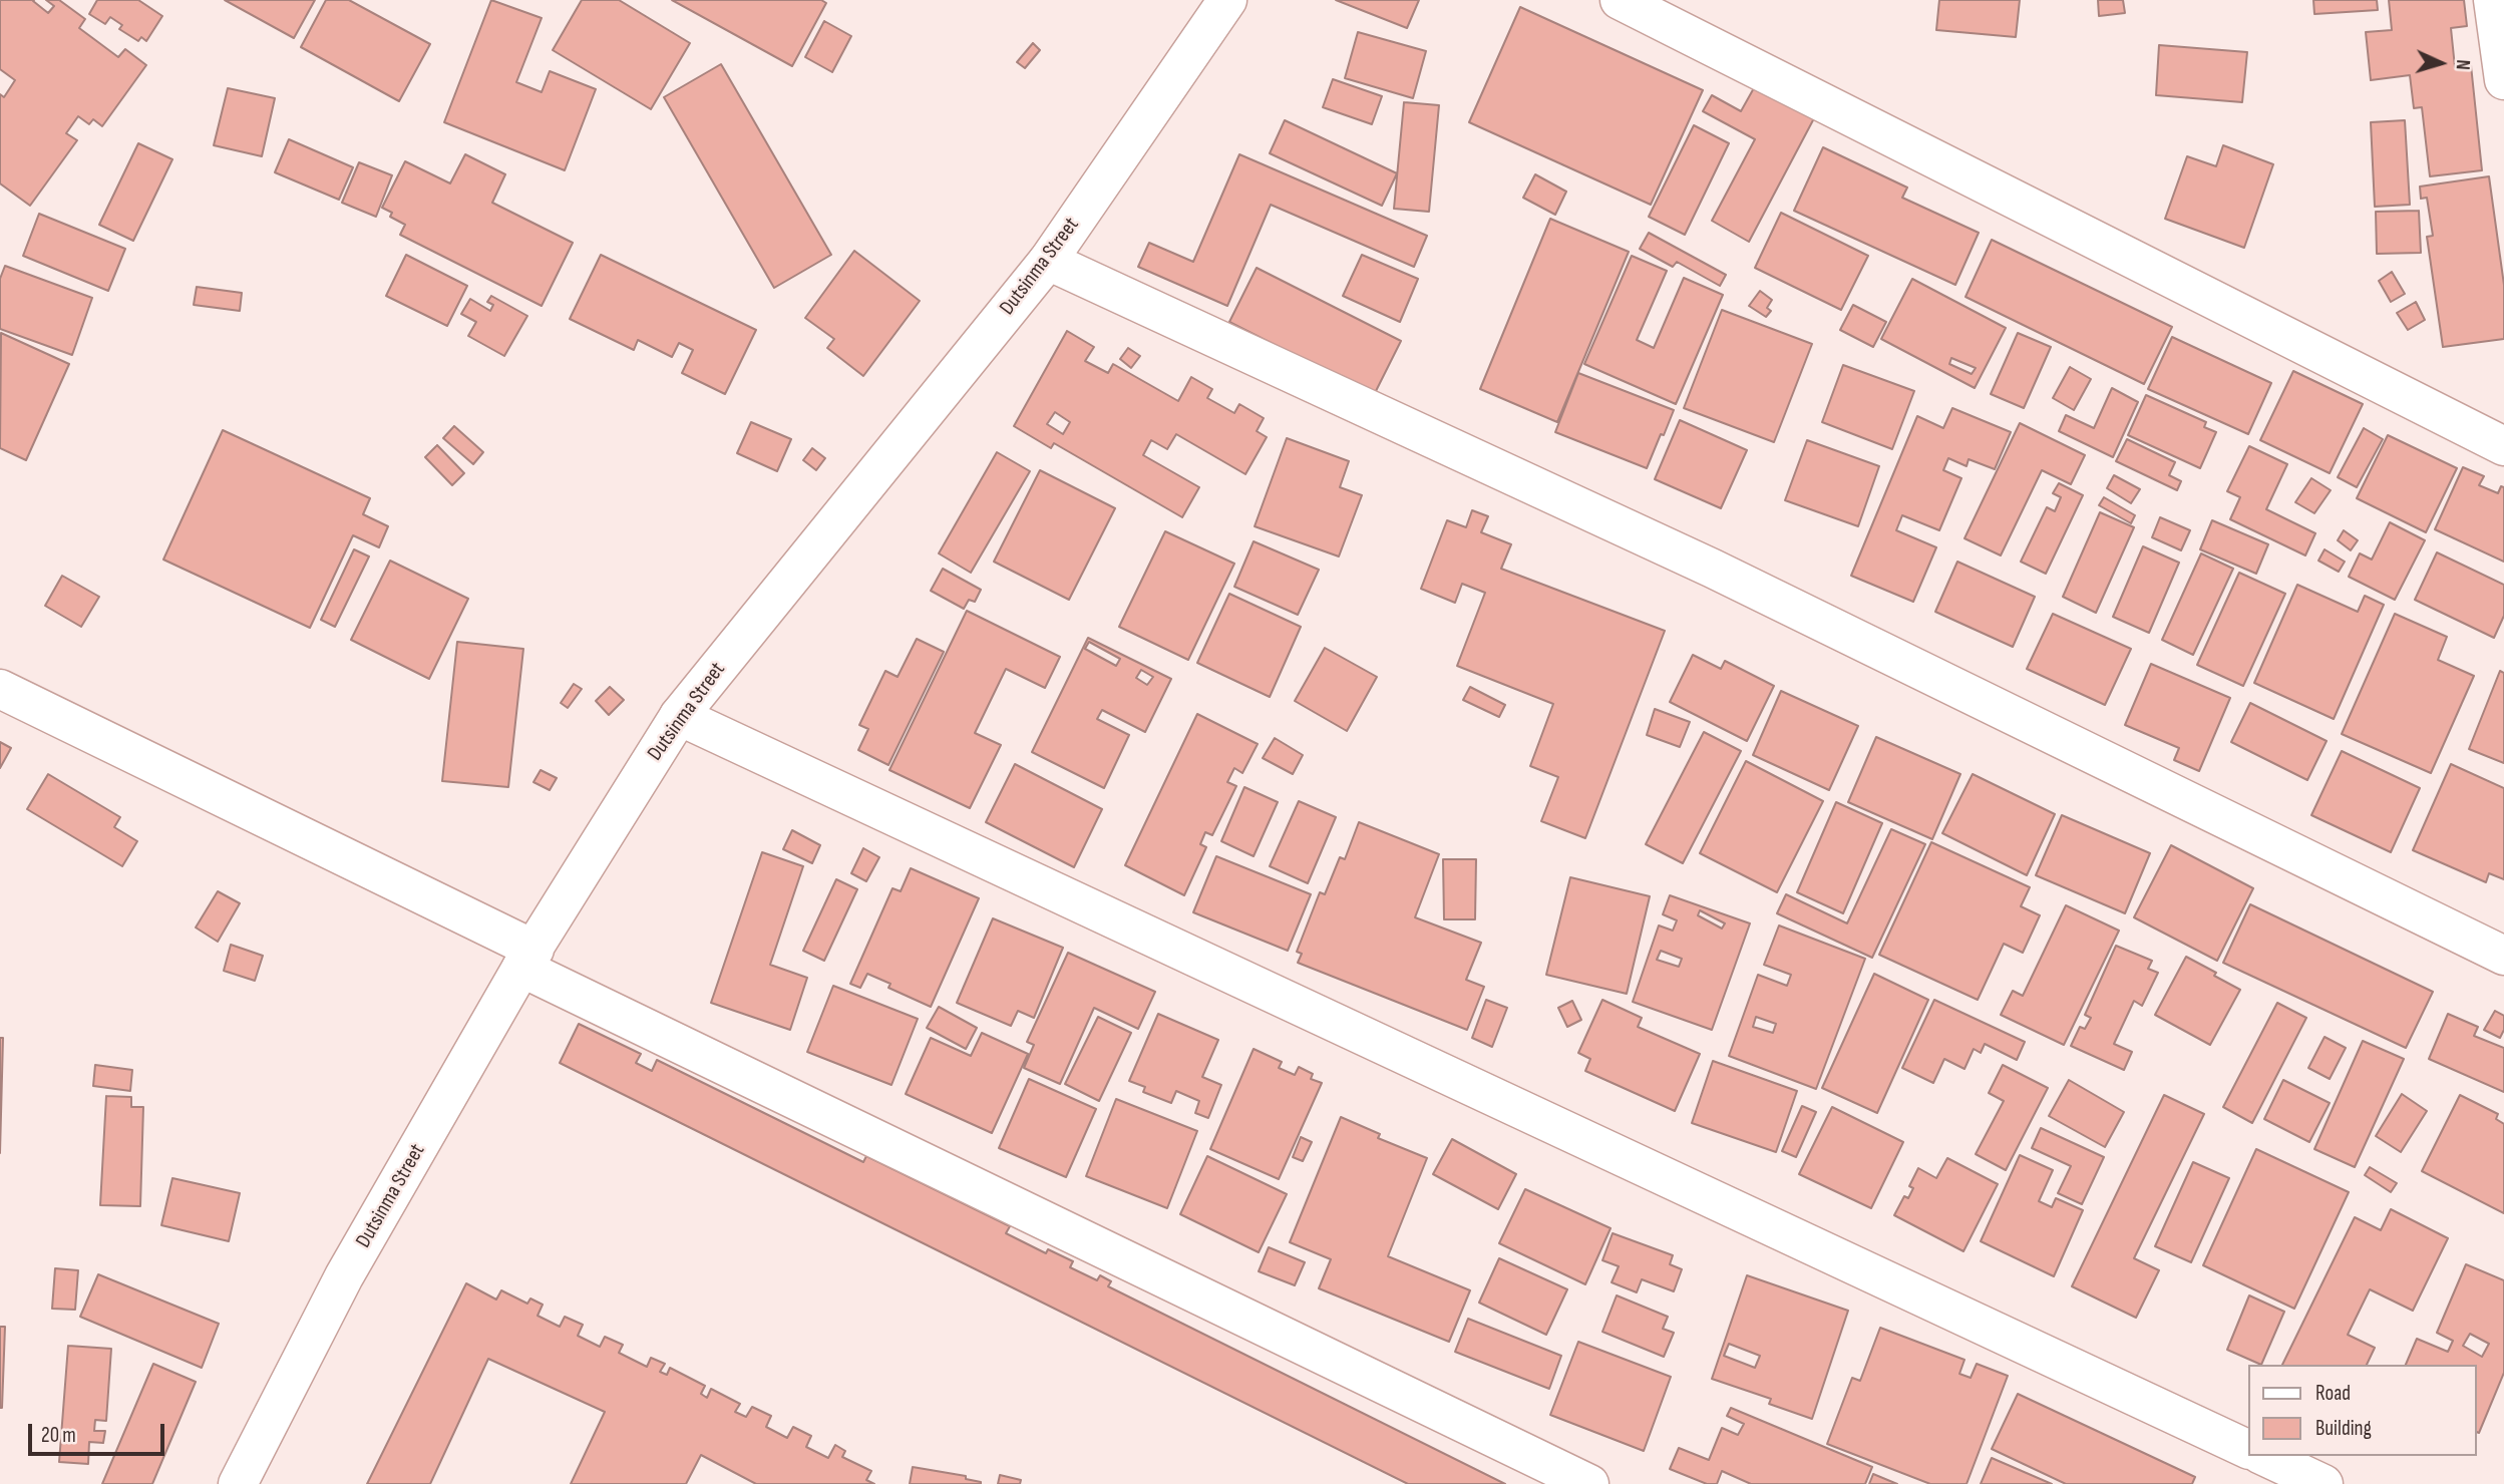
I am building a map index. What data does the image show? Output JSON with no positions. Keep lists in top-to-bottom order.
{
  "streets": {
    "street": ["Dutsinma Street"]
  },
  "legend": ["Road", "Building"],
  "scale_bar": "20 m",
  "north": "right"
}
